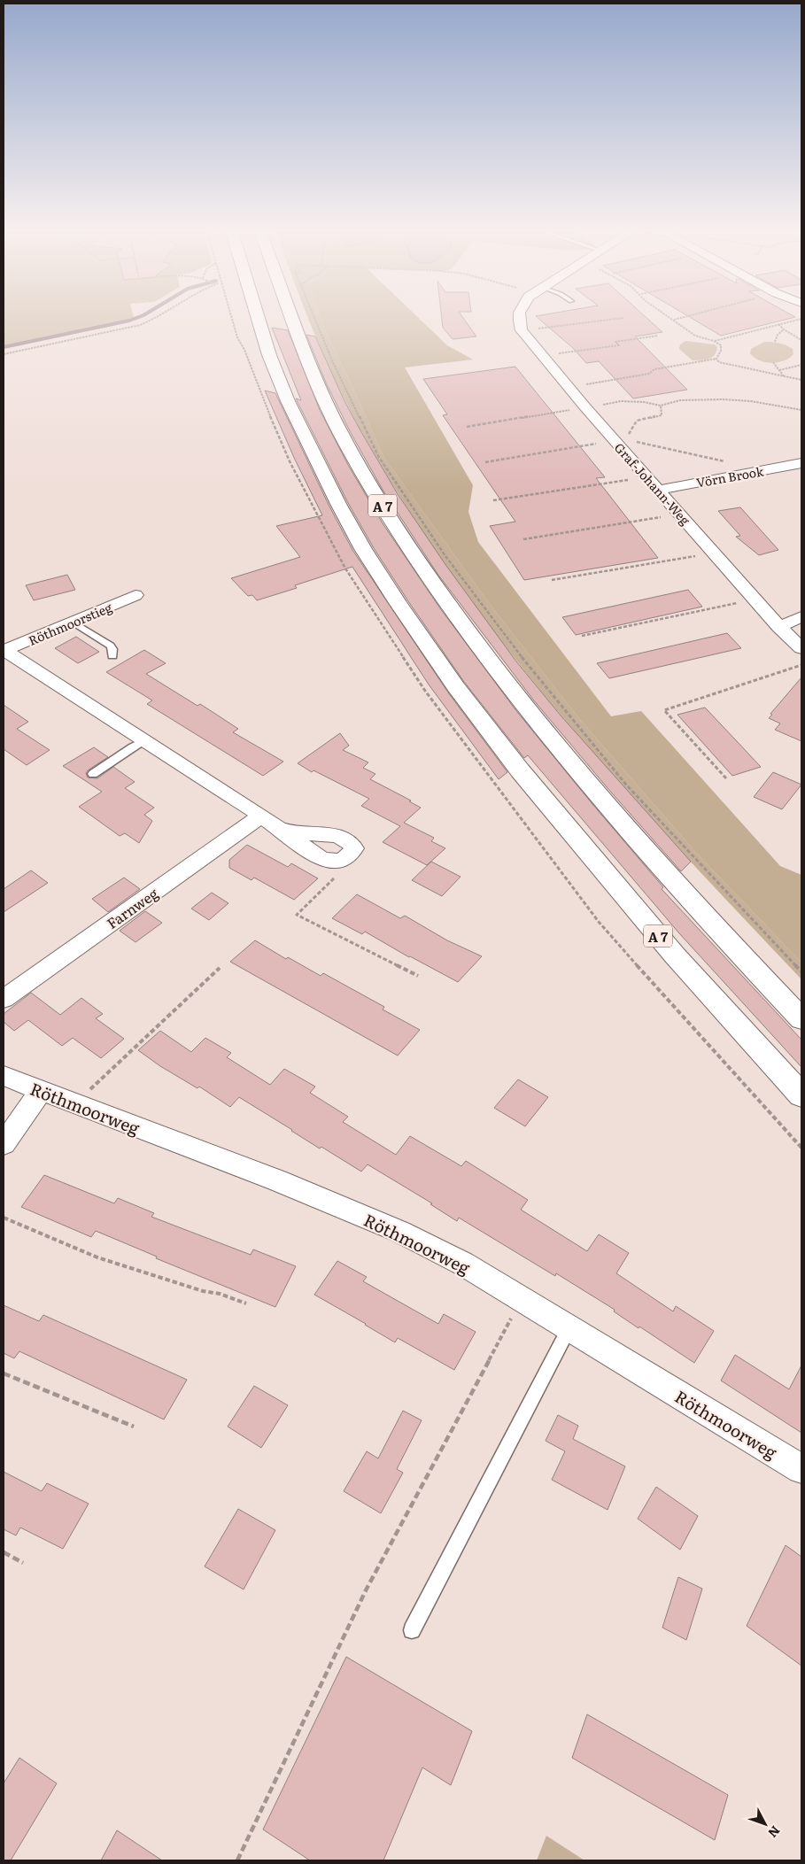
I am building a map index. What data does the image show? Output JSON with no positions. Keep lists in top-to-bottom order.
{
  "streets": {
    "highway": ["A 7"],
    "street": [
      "Vörn Brook",
      "Graf-Johann-Weg",
      "Röthmoorstieg",
      "Farnweg",
      "Röthmoorweg"
    ]
  },
  "crossings": [
    ["Vörn Brook", "Graf-Johann-Weg"]
  ],
  "north": "bottom right"
}
